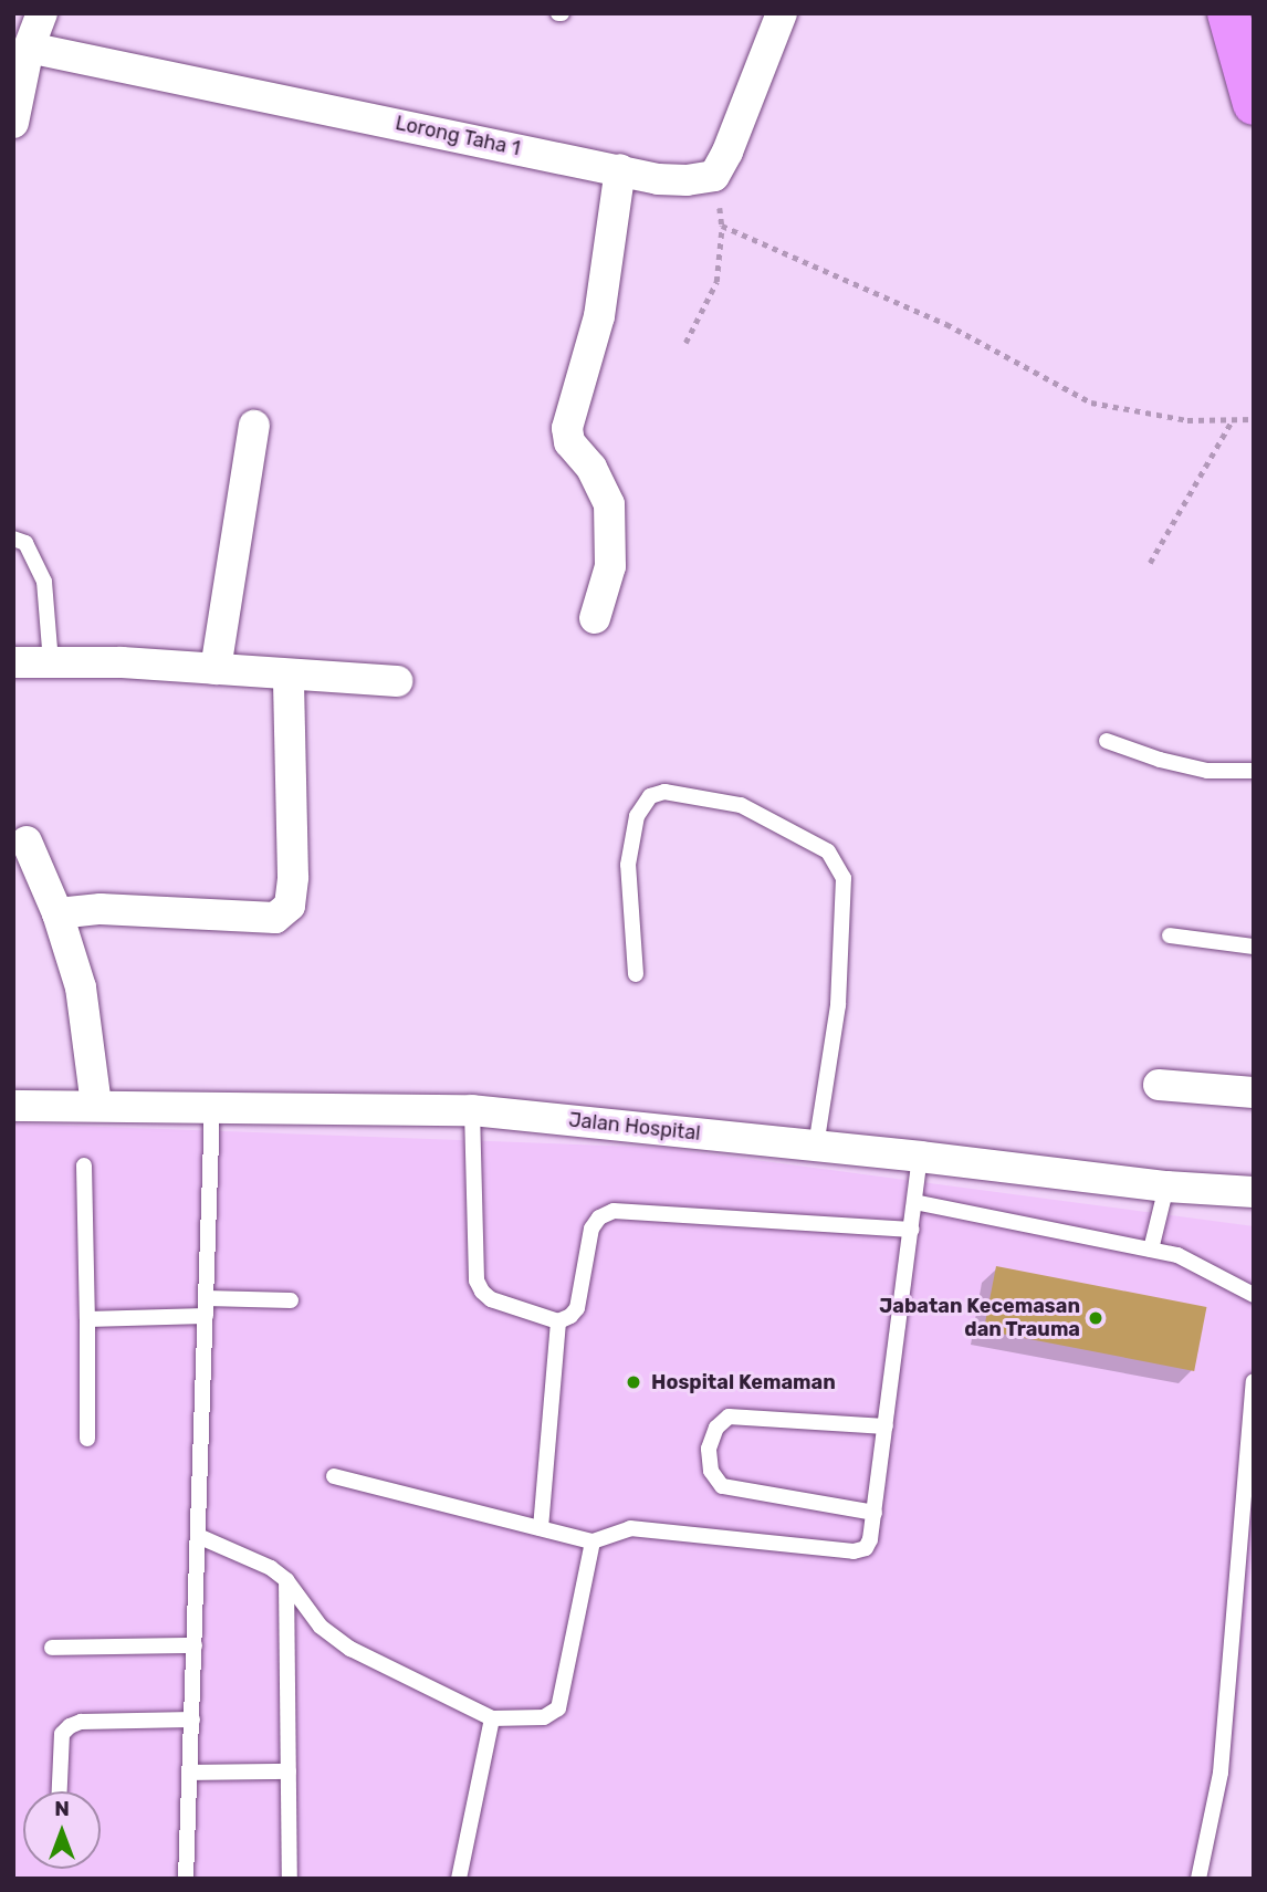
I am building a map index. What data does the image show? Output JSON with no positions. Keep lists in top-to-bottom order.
{
  "streets": {
    "street": ["Lorong Taha 1", "Jalan Hospital"]
  },
  "places": ["Jabatan Kecemasan dan Trauma", "Hospital Kemaman"],
  "north": "top"
}
